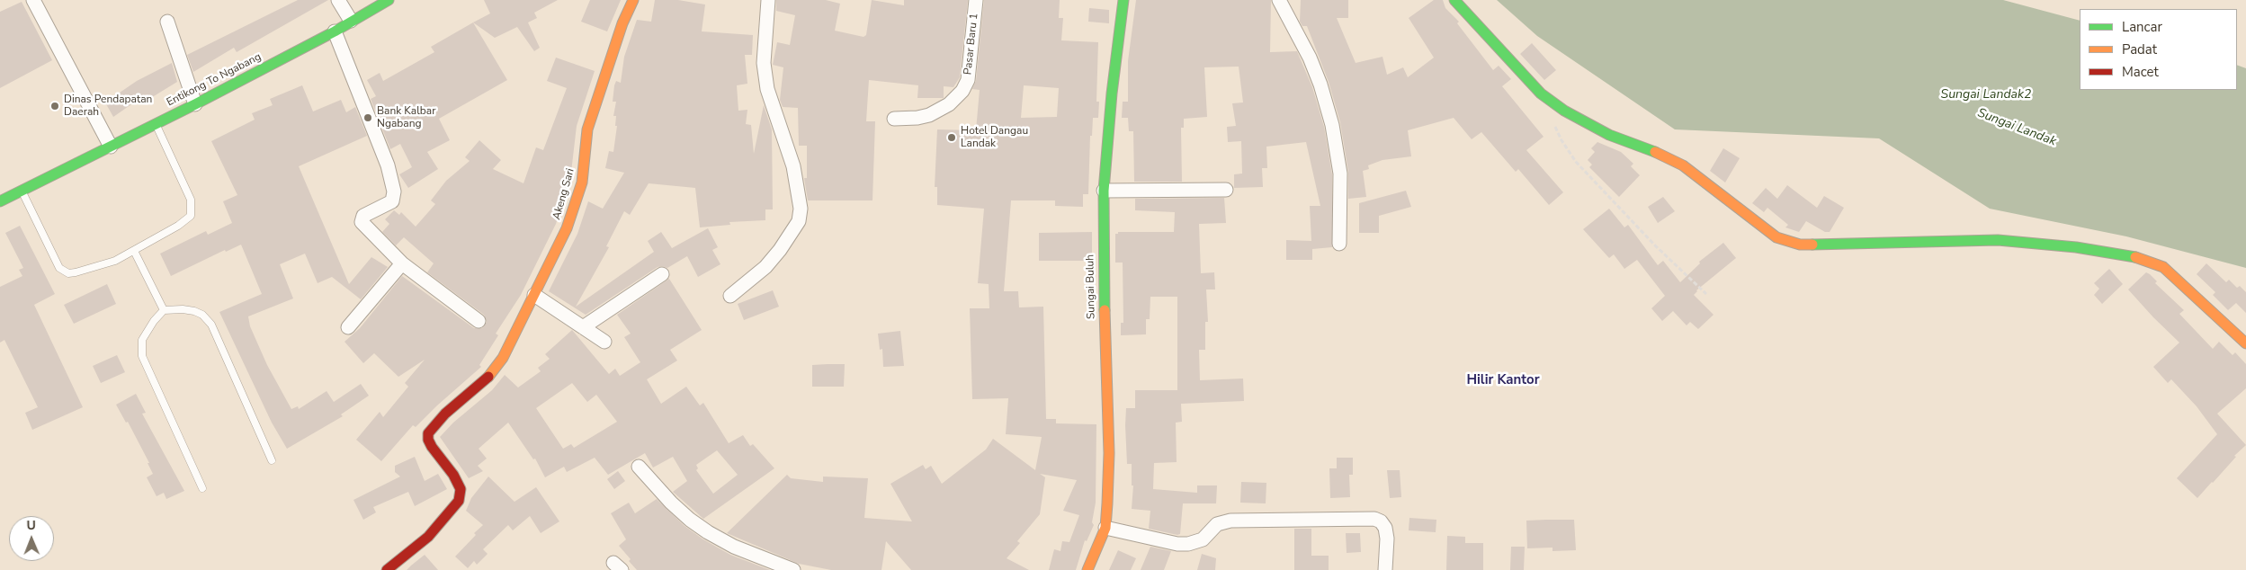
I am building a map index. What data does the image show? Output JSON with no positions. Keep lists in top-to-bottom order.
{
  "streets": {
    "main road": ["Entikong To Ngabang", "Akeng Sari", "Sungai Buluh"],
    "street": ["Pasar Baru 1"]
  },
  "districts": ["Hilir Kantor"],
  "water": ["Sungai Landak2", "Sungai Landak"],
  "places": ["Dinas Pendapatan Daerah", "Bank Kalbar Ngabang", "Hotel Dangau Landak"],
  "legend": ["Lancar", "Padat", "Macet"],
  "north": "top"
}
